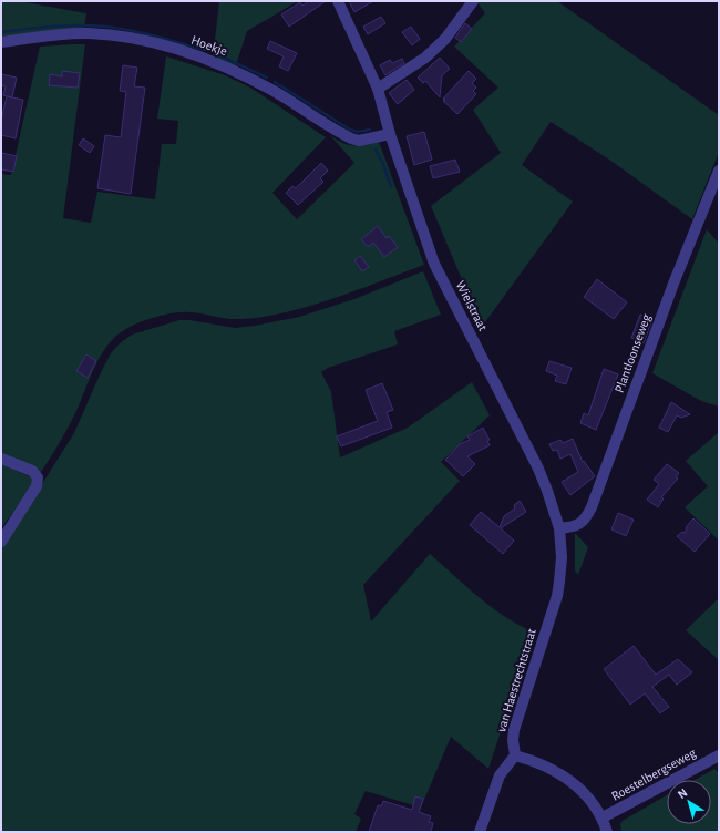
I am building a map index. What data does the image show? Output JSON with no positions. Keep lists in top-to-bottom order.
{
  "streets": {
    "street": [
      "Hoekje",
      "Wielstraat",
      "Plantloonseweg",
      "van Haestrechtstraat",
      "Roestelbergseweg"
    ]
  },
  "crossings": [
    ["Hoekje", "Wielstraat"],
    ["Wielstraat", "Plantloonseweg"],
    ["Wielstraat", "van Haestrechtstraat"],
    ["Plantloonseweg", "van Haestrechtstraat"]
  ],
  "north": "top left"
}
